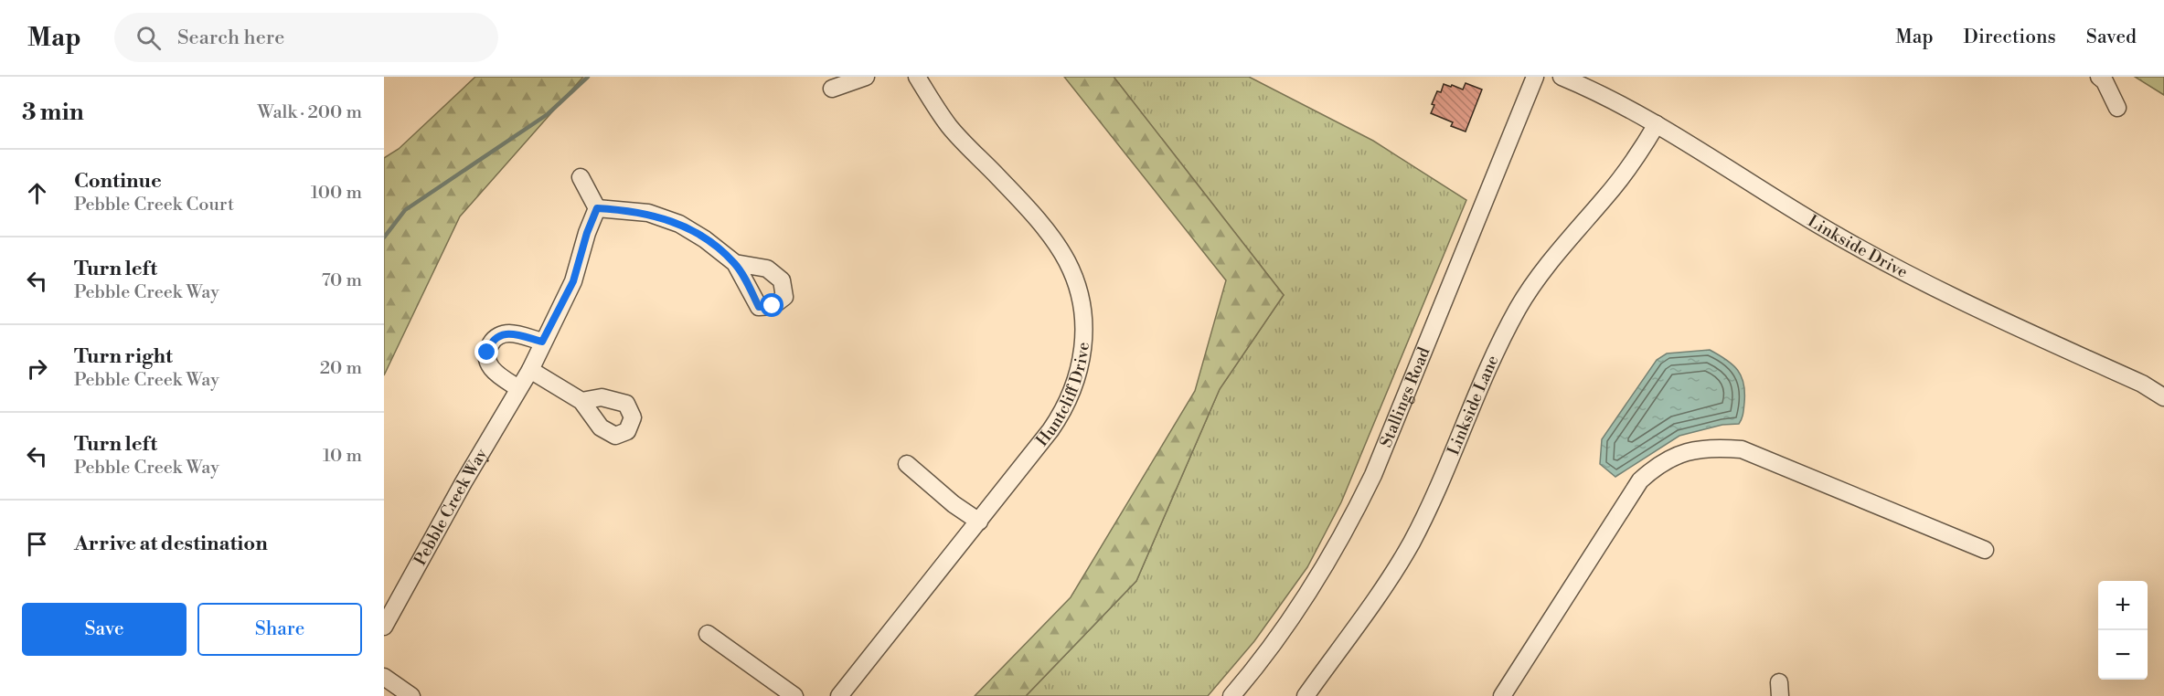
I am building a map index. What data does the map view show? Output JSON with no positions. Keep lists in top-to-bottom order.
{
  "streets": {
    "street": [
      "Linkside Drive",
      "Huntcliff Drive",
      "Stallings Road",
      "Linkside Lane",
      "Pebble Creek Way"
    ]
  },
  "crossings": [
    ["Linkside Drive", "Linkside Lane"]
  ],
  "page": {
    "header": "Map",
    "search": "Search here",
    "nav": ["Map", "Directions", "Saved"],
    "heading": ["3 min", "Walk · 200 m"],
    "list": [
      ["Continue", "Pebble Creek Court", "100 m"],
      ["Turn left", "Pebble Creek Way", "70 m"],
      ["Turn right", "Pebble Creek Way", "20 m"],
      ["Turn left", "Pebble Creek Way", "10 m"],
      "Arrive at destination"
    ],
    "map_buttons": ["+", "−"],
    "buttons": ["Save", "Share"]
  }
}
